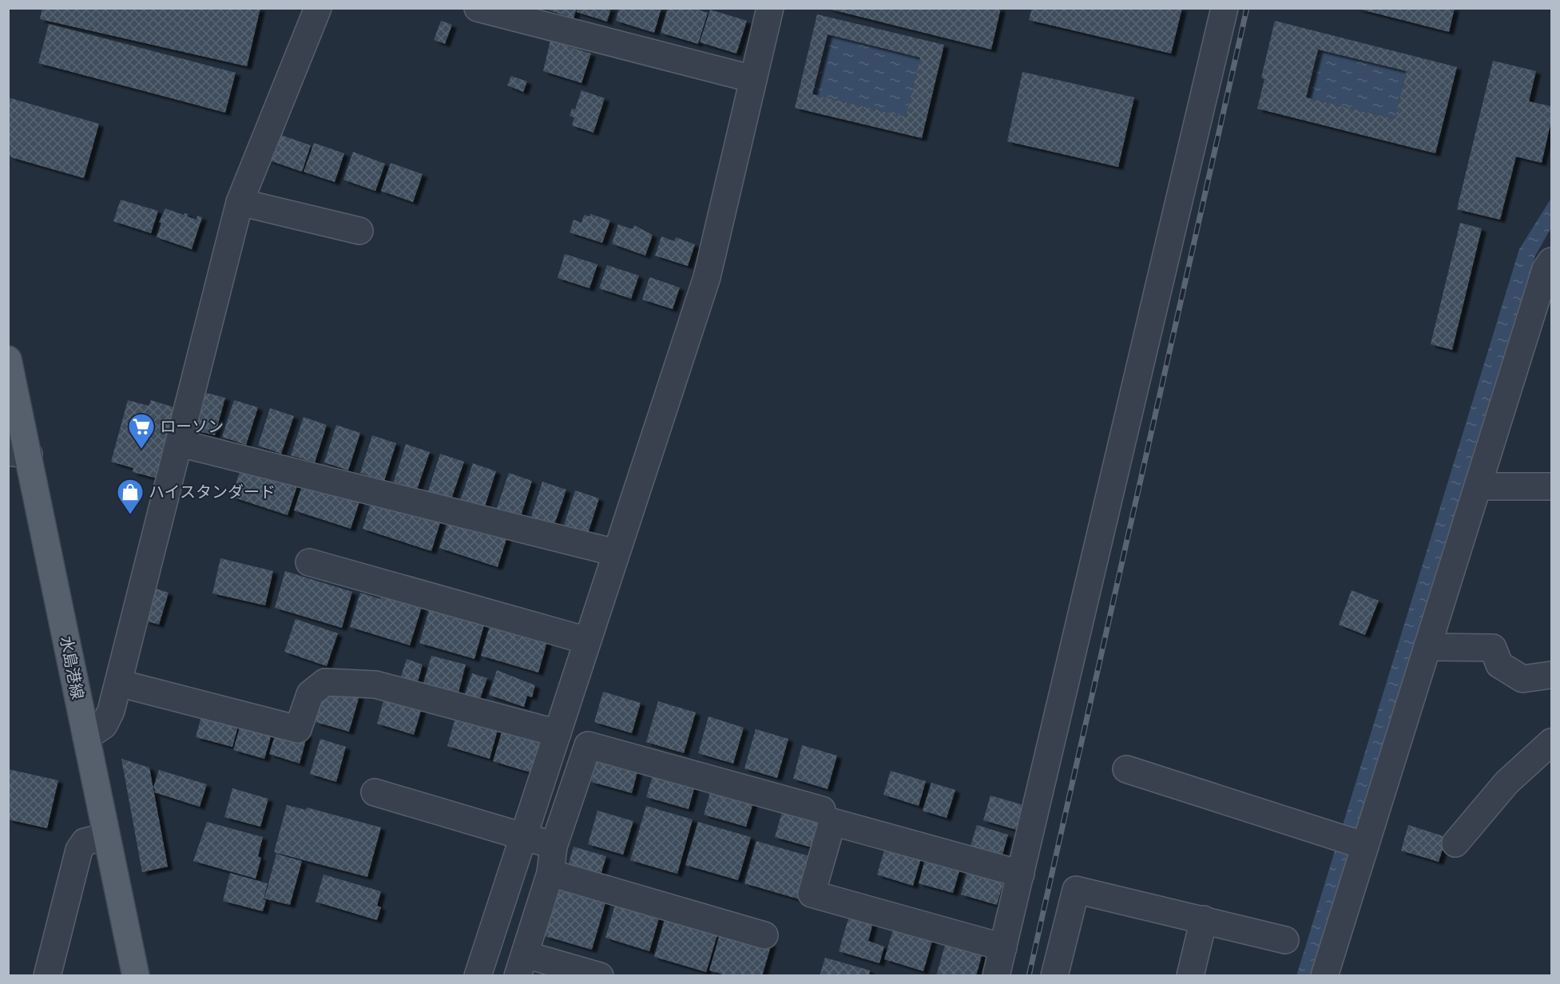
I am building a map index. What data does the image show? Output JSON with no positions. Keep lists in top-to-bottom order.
{
  "streets": {
    "main road": ["水島港線"]
  },
  "places": {
    "supermarket": ["ローソン"],
    "shop": ["ハイスタンダード"]
  }
}
